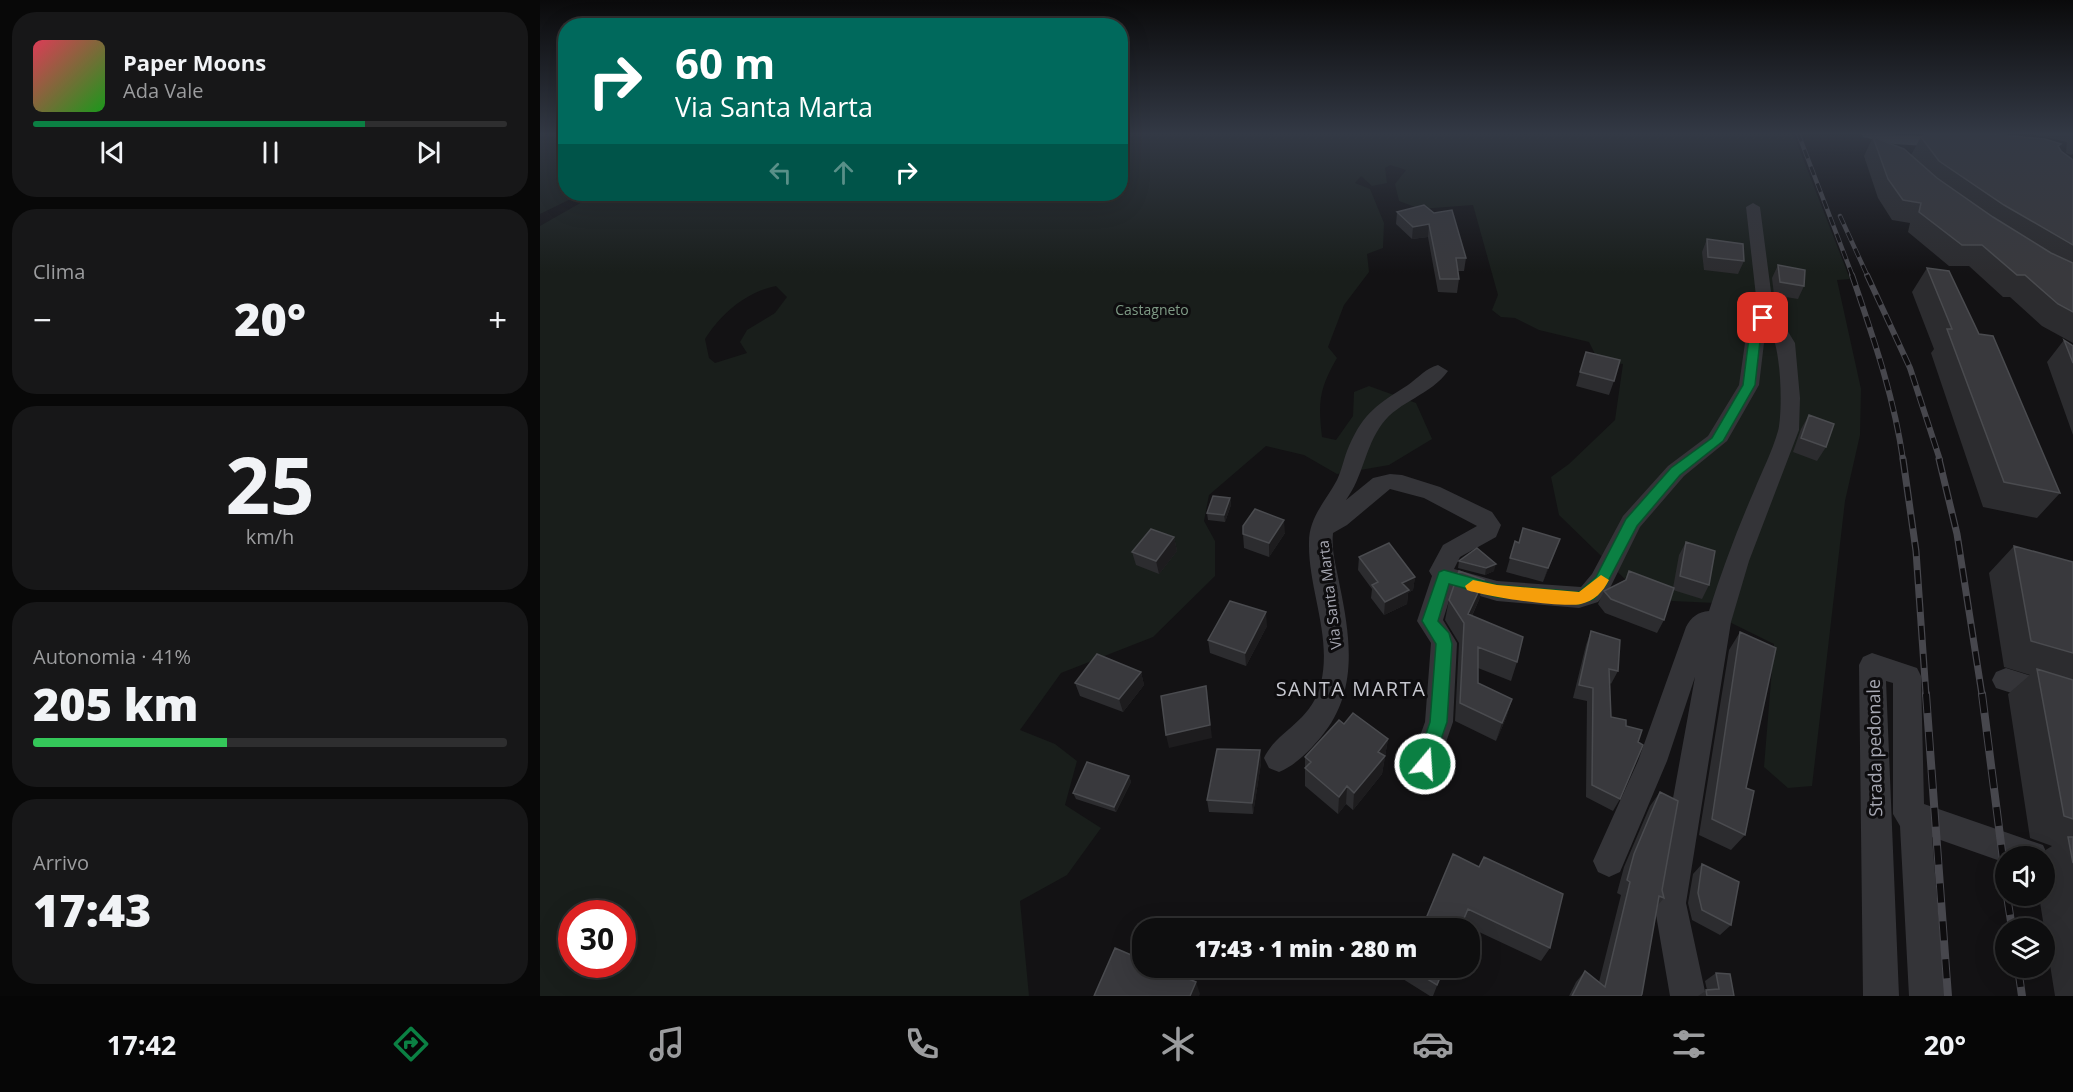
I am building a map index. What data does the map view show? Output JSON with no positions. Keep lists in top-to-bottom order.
{
  "streets": {
    "street": ["Via Santa Marta", "Strada pedonale"]
  },
  "districts": ["SANTA MARTA"],
  "parks": ["Castagneto"],
  "page": {
    "turn": ["60 m", "Via Santa Marta"],
    "song": ["Paper Moons", "Ada Vale"],
    "tile": [
      "Clima",
      ["25", "km/h"],
      ["Autonomia · 41%", "205 km"],
      ["Arrivo", "17:43"]
    ],
    "heat": ["−", "20°", "+"],
    "limit": "30",
    "trip": "17:43 · 1 min · 280 m",
    "tabs": ["17:42", "20°"]
  }
}
